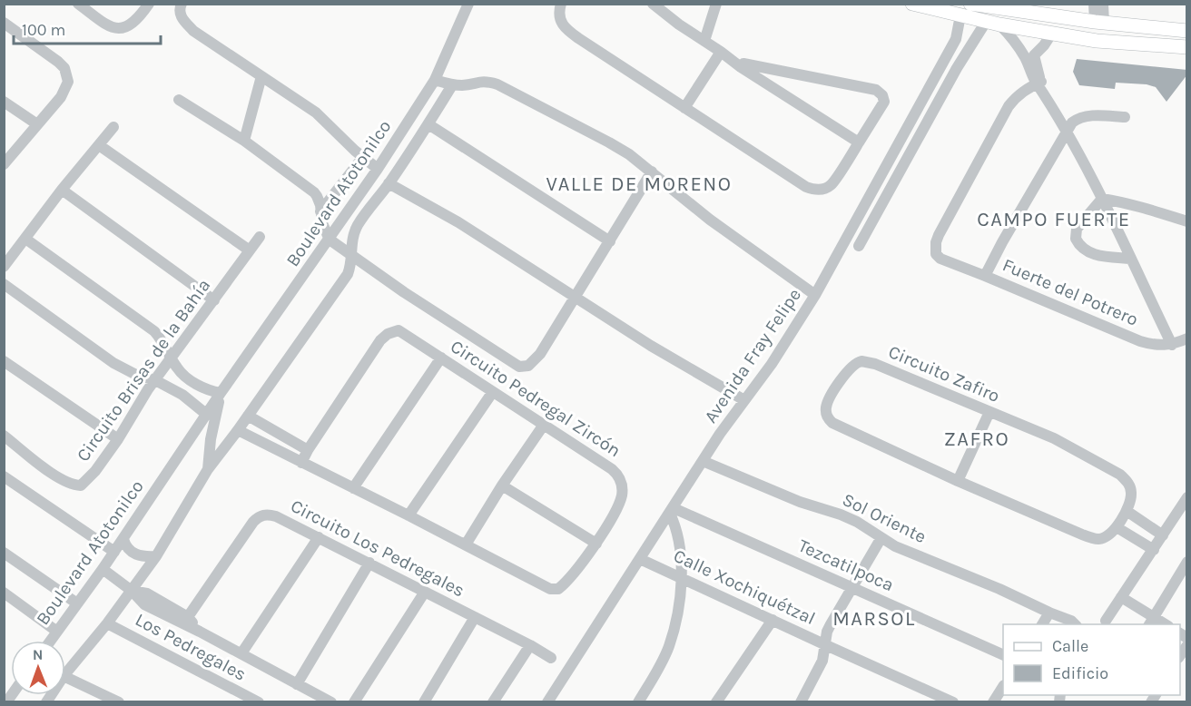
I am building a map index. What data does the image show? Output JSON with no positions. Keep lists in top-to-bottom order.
{
  "streets": {
    "street": [
      "Boulevard Atotonilco",
      "Fuerte del Potrero",
      "Avenida Fray Felipe",
      "Circuito Brisas de la Bahía",
      "Circuito Zafiro",
      "Circuito Pedregal Zircón",
      "Sol Oriente",
      "Circuito Los Pedregales",
      "Tezcatilpoca",
      "Calle Xochiquétzal",
      "Los Pedregales"
    ]
  },
  "crossings": [
    ["Boulevard Atotonilco", "Los Pedregales"],
    ["Avenida Fray Felipe", "Sol Oriente"],
    ["Avenida Fray Felipe", "Tezcatilpoca"],
    ["Avenida Fray Felipe", "Calle Xochiquétzal"]
  ],
  "districts": [
    "VALLE DE MORENO",
    "CAMPO FUERTE",
    "ZAFRO",
    "MARSOL"
  ],
  "legend": ["Calle", "Edificio"],
  "scale_bar": "100 m",
  "north": "top"
}
